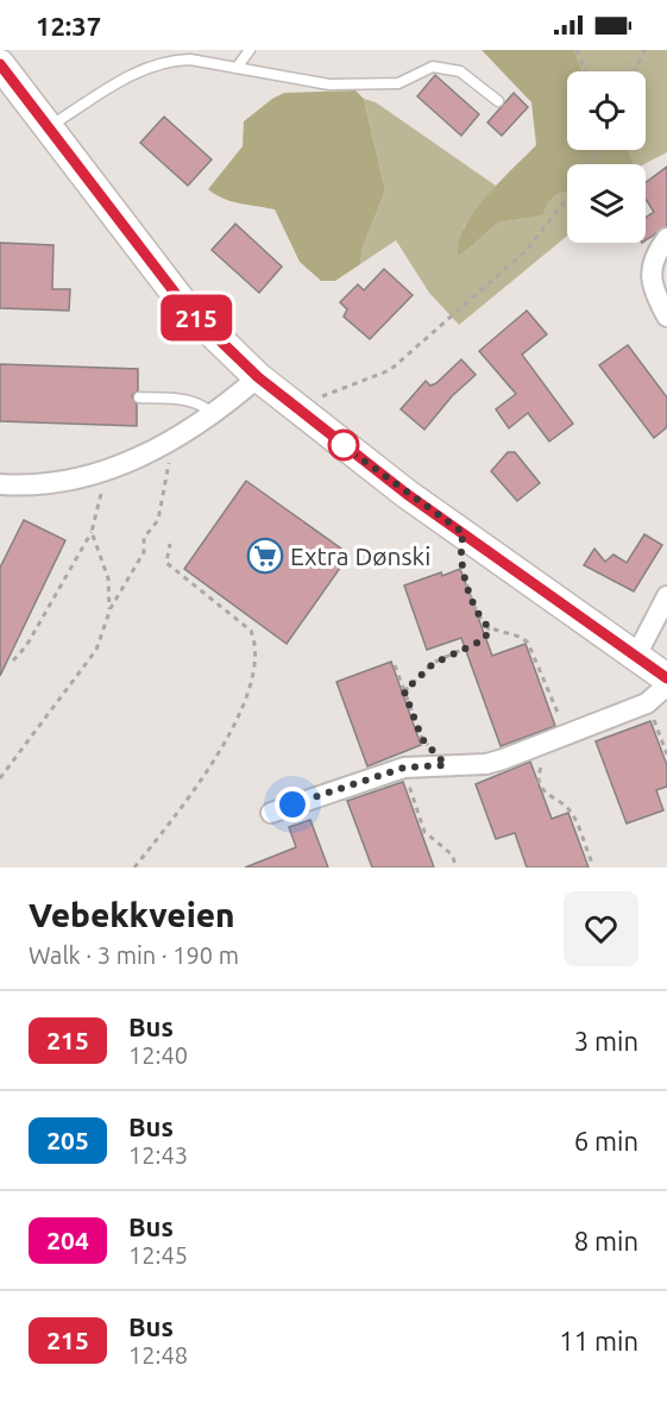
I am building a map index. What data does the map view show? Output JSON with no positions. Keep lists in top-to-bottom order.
{
  "places": {
    "supermarket": ["Extra Dønski"]
  },
  "lines": ["bus line 215"],
  "page": {
    "status": "12:37",
    "on_map": "215",
    "heading": ["Vebekkveien", "Walk · 3 min · 190 m"],
    "list": [
      {
        "mark": "215",
        "name": "Bus",
        "note": "12:40",
        "value": "3 min"
      },
      {
        "mark": "205",
        "name": "Bus",
        "note": "12:43",
        "value": "6 min"
      },
      {
        "mark": "204",
        "name": "Bus",
        "note": "12:45",
        "value": "8 min"
      },
      {
        "mark": "215",
        "name": "Bus",
        "note": "12:48",
        "value": "11 min"
      }
    ]
  }
}
